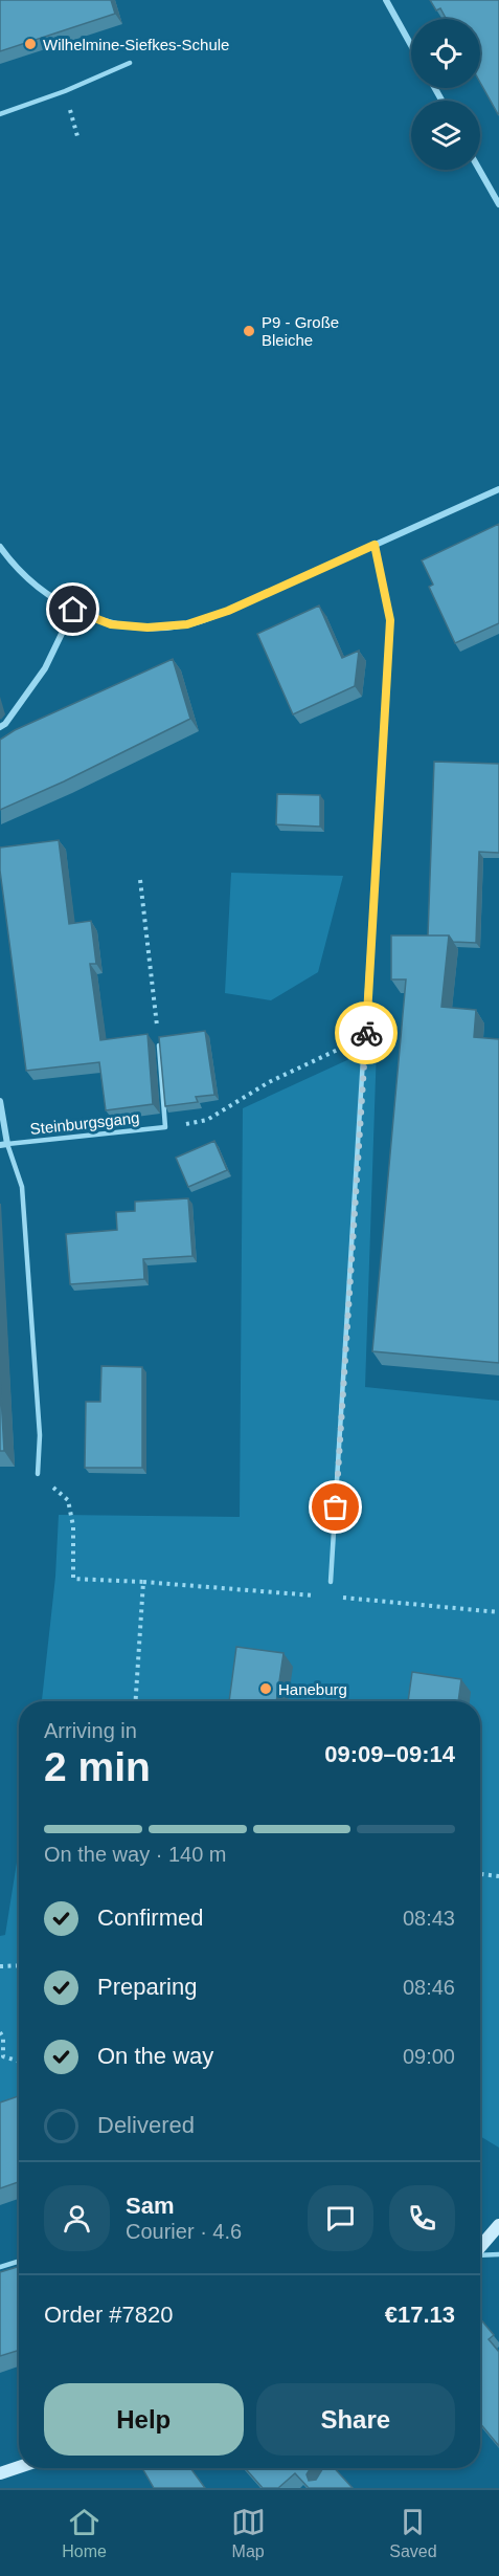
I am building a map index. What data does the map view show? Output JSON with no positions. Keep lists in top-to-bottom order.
{
  "streets": {
    "lane": ["Steinburgsgang"]
  },
  "places": ["Wilhelmine-Siefkes-Schule", "P9 - Große Bleiche", "Haneburg"],
  "page": {
    "heading": ["2 min", "Arriving in", "09:09–09:14"],
    "panel": [
      "Sam",
      "Courier · 4.6",
      "Order #7820",
      "€17.13"
    ],
    "bar": "On the way · 140 m",
    "list": [
      ["Confirmed", "08:43"],
      ["Preparing", "08:46"],
      ["On the way", "09:00"],
      "Delivered"
    ],
    "buttons": ["Help", "Share"],
    "tabs": ["Home", "Map", "Saved"]
  }
}
